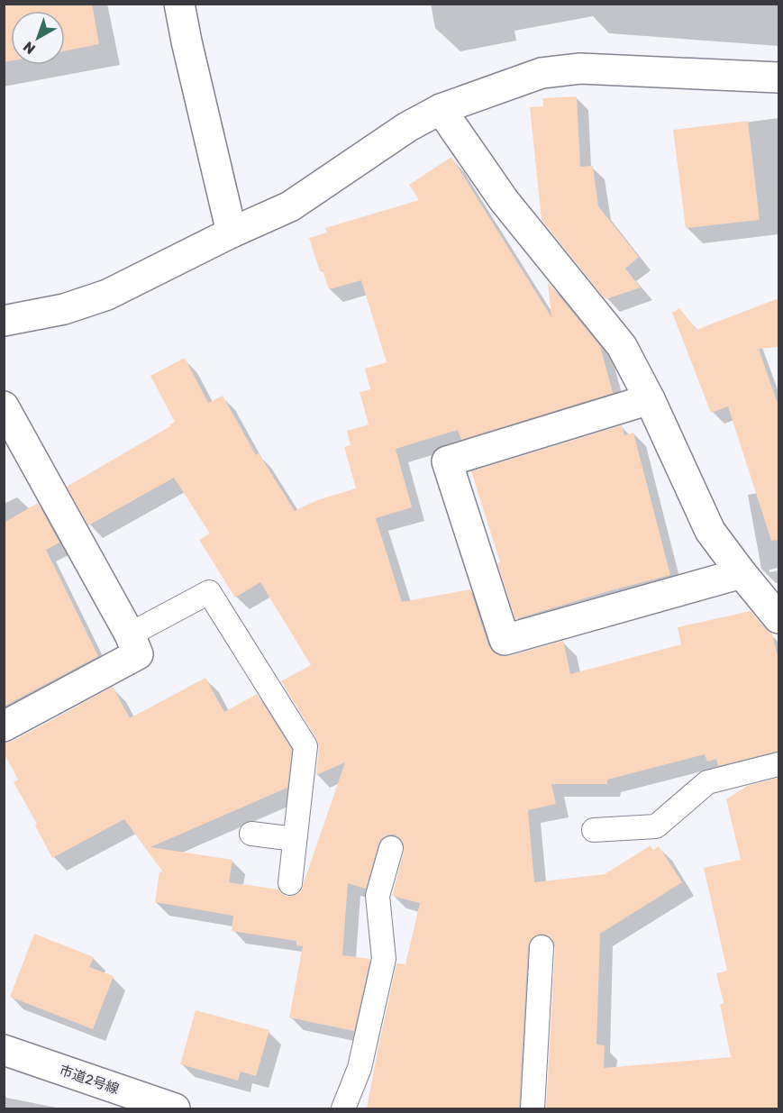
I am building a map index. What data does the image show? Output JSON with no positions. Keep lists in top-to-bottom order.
{
  "streets": {
    "street": ["市道2号線"]
  },
  "north": "bottom left"
}
